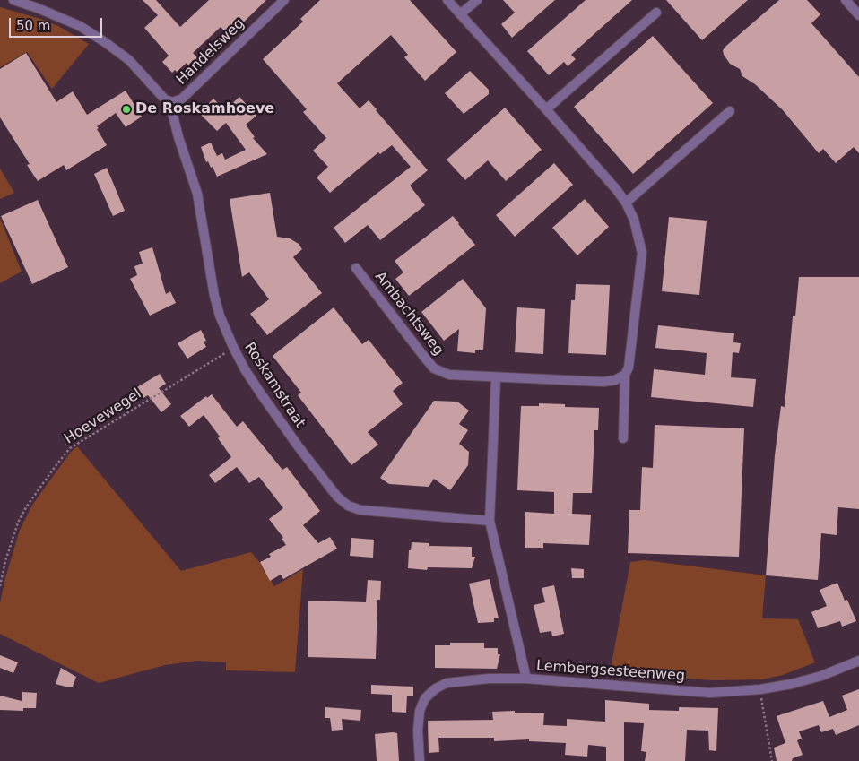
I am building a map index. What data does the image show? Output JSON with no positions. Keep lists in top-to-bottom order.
{
  "streets": {
    "street": [
      "Handelsweg",
      "Ambachtsweg",
      "Roskamstraat",
      "Lembergsesteenweg"
    ],
    "path": ["Hoevewegel"]
  },
  "crossings": [
    ["Handelsweg", "Roskamstraat"],
    ["Roskamstraat", "Hoevewegel"]
  ],
  "places": ["De Roskamhoeve"],
  "scale_bar": "50 m"
}
